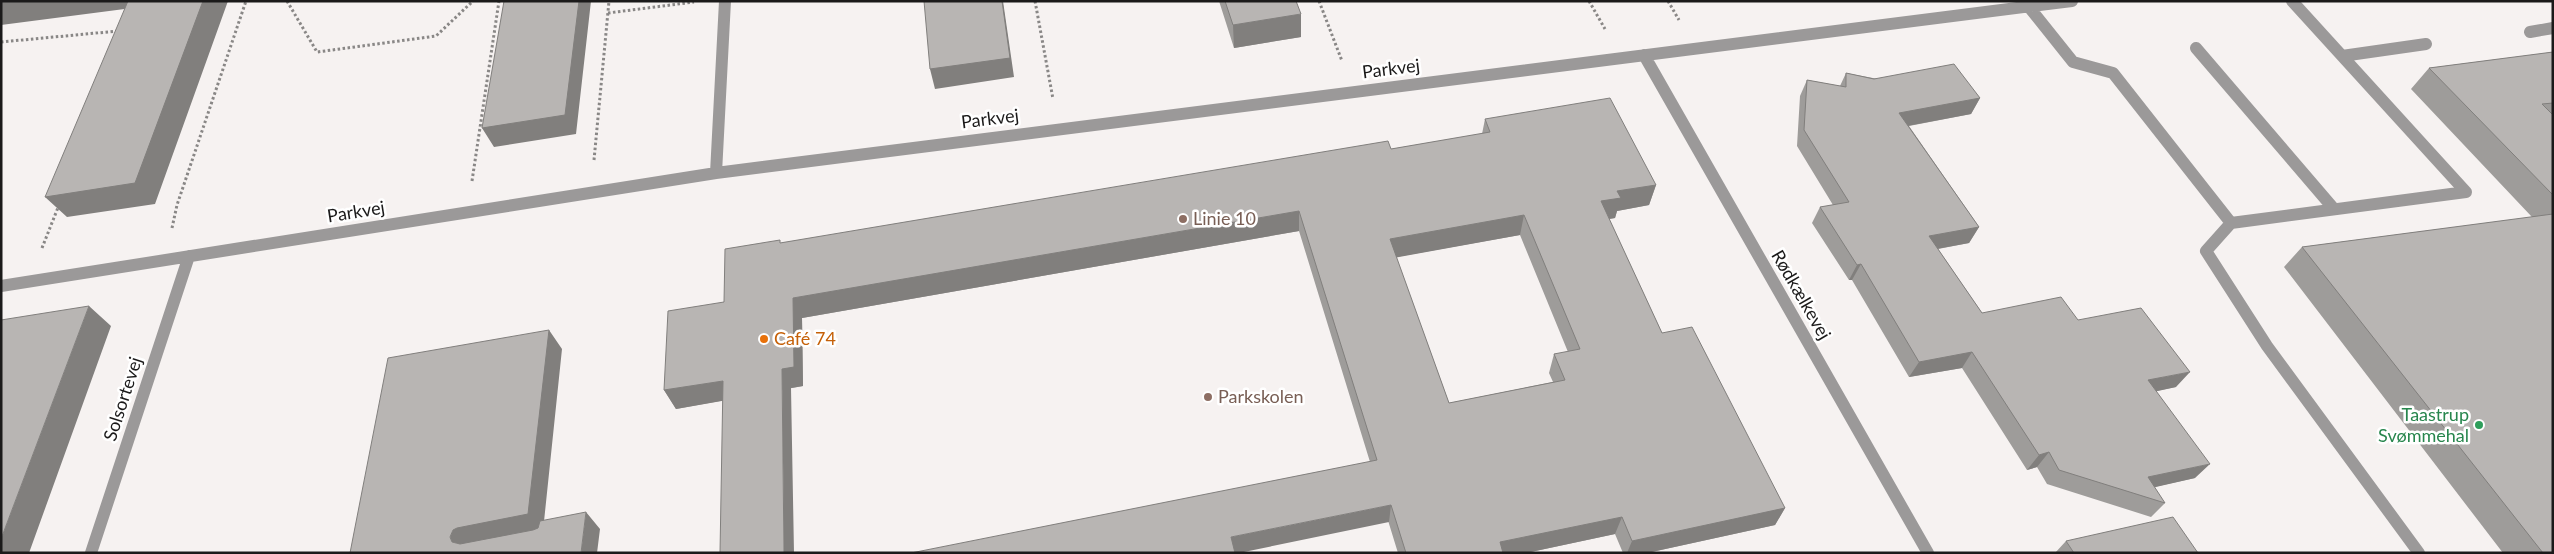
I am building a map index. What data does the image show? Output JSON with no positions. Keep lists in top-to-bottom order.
{
  "streets": {
    "street": ["Parkvej", "Rødkælkevej", "Solsortevej"]
  },
  "crossings": [
    ["Parkvej", "Rødkælkevej"],
    ["Parkvej", "Solsortevej"]
  ],
  "places": [
    "Linie 10",
    "Café 74",
    "Parkskolen",
    "Taastrup Svømmehal"
  ]
}
